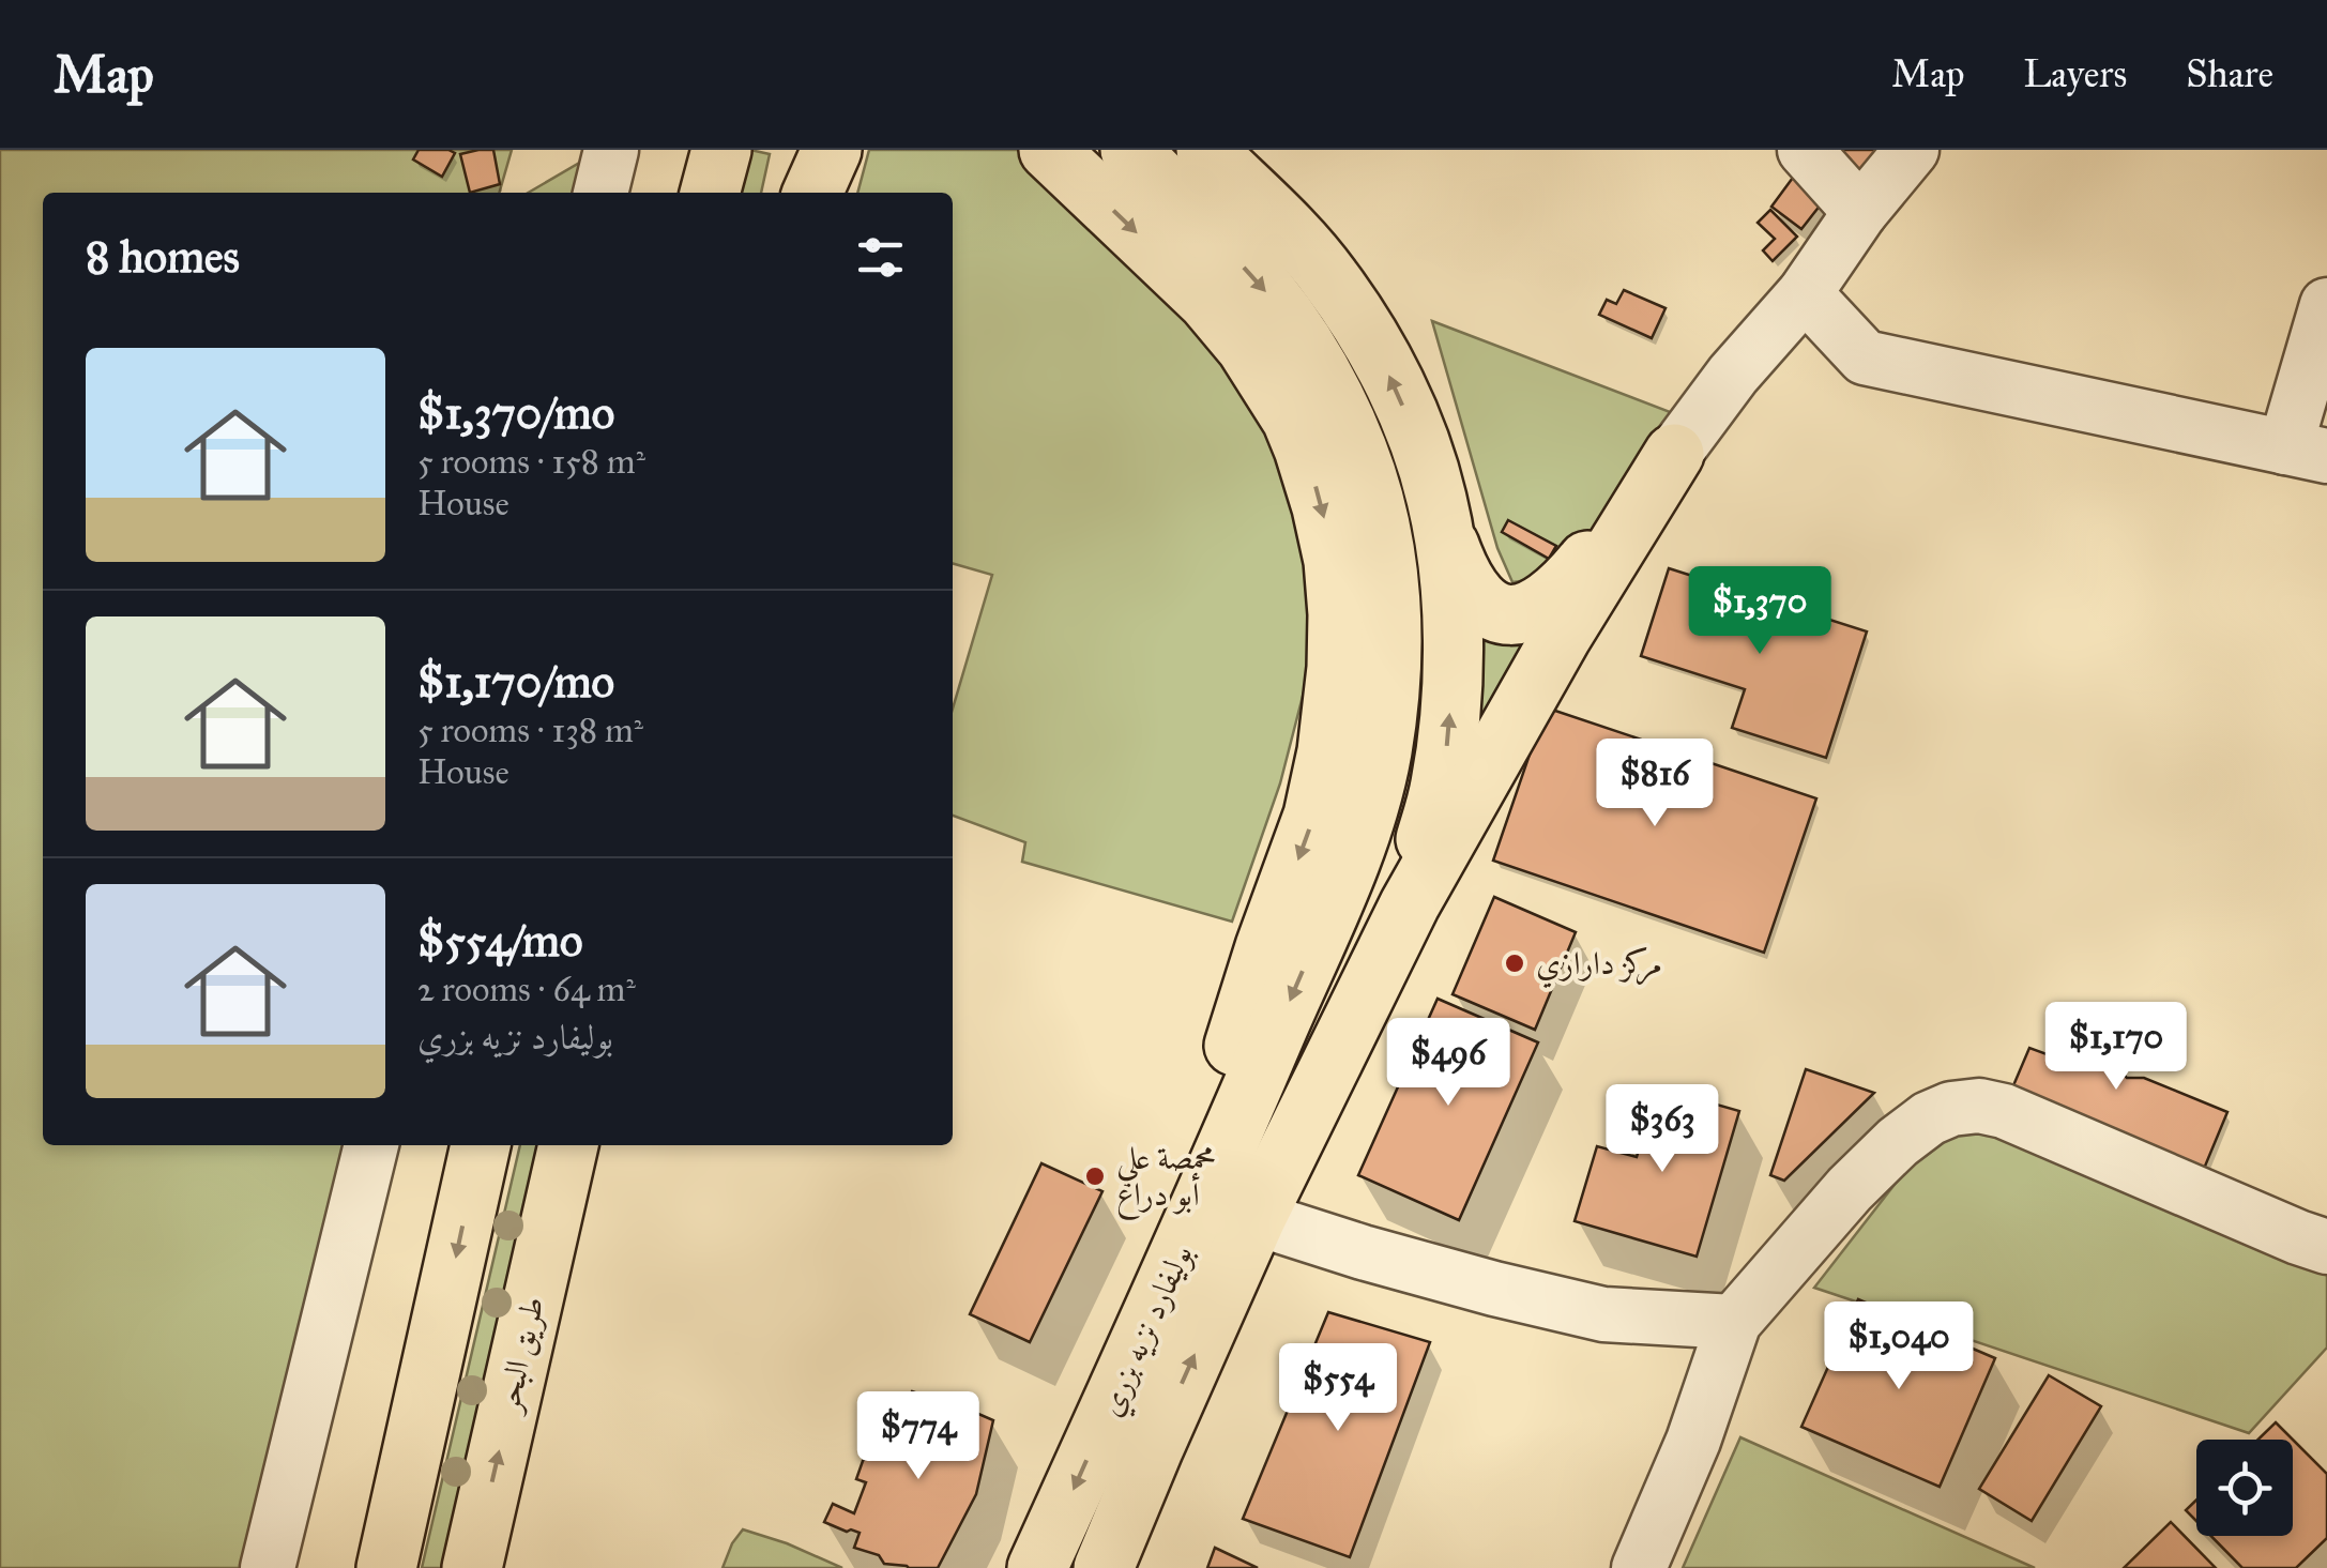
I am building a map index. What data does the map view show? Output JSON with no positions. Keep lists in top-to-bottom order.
{
  "streets": {
    "highway": ["بوليفارد نزيه بزري", "طريق البحر"]
  },
  "places": ["مركز دارازي", "محمصة علي أبو دراع"],
  "page": {
    "header": "Map",
    "nav": ["Map", "Layers", "Share"],
    "heading": "8 homes",
    "list": [
      {
        "name": "$1,370/mo",
        "note": "5 rooms · 158 m² · House"
      },
      {
        "name": "$1,170/mo",
        "note": "5 rooms · 138 m² · House"
      },
      {
        "name": "$554/mo",
        "note": "2 rooms · 64 m² · بوليفارد نزيه بزري"
      }
    ],
    "price": [
      "$1,370",
      "$816",
      "$1,170",
      "$496",
      "$363",
      "$1,040",
      "$554",
      "$774"
    ]
  }
}
